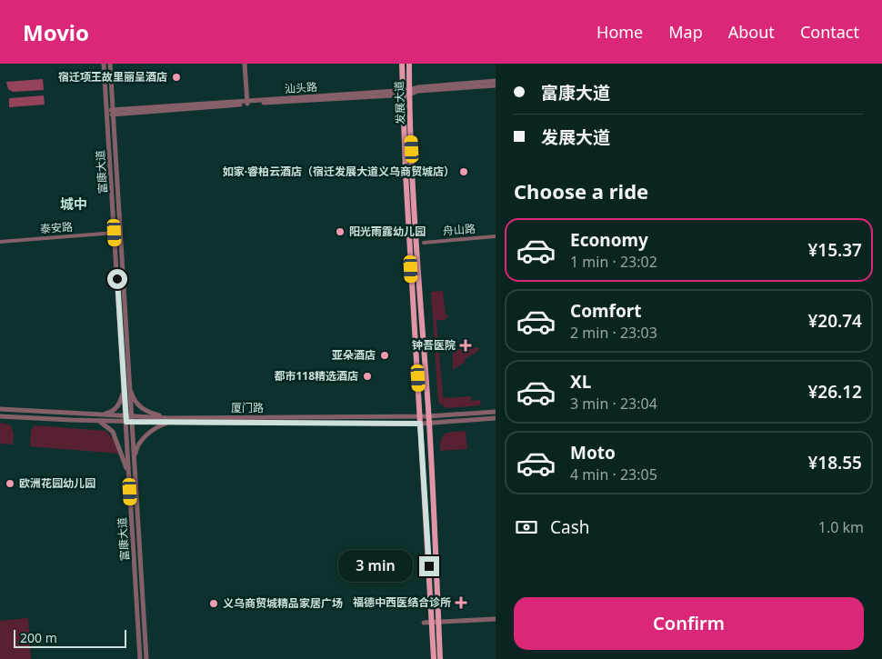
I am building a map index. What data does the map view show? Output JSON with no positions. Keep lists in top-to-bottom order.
{
  "streets": {
    "main road": ["发展大道"],
    "street": [
      "汕头路",
      "富康大道",
      "泰安路",
      "舟山路",
      "厦门路"
    ]
  },
  "crossings": [
    ["汕头路", "发展大道"],
    ["汕头路", "富康大道"],
    ["发展大道", "厦门路"],
    ["富康大道", "泰安路"],
    ["富康大道", "厦门路"]
  ],
  "districts": ["城中"],
  "places": {
    "other": [
      "宿迁项王故里丽呈酒店",
      "如家·睿柏云酒店（宿迁发展大道义乌商贸城店）",
      "阳光雨露幼儿园",
      "亚朵酒店",
      "都市118精选酒店",
      "欧洲花园幼儿园",
      "义乌商贸城精品家居广场"
    ],
    "health": ["钟吾医院", "福德中西医结合诊所"]
  },
  "scale_bar": "200 m",
  "page": {
    "header": "Movio",
    "nav": [
      "Home",
      "Map",
      "About",
      "Contact"
    ],
    "banner": ["富康大道", "发展大道"],
    "heading": "Choose a ride",
    "list": [
      {
        "name": "Economy",
        "note": "1 min · 23:02",
        "value": "¥15.37"
      },
      {
        "name": "Comfort",
        "note": "2 min · 23:03",
        "value": "¥20.74"
      },
      {
        "name": "XL",
        "note": "3 min · 23:04",
        "value": "¥26.12"
      },
      {
        "name": "Moto",
        "note": "4 min · 23:05",
        "value": "¥18.55"
      }
    ],
    "pay": ["Cash", "1.0 km"],
    "bubble": "3 min",
    "buttons": "Confirm",
    "scale": "200 m"
  }
}
